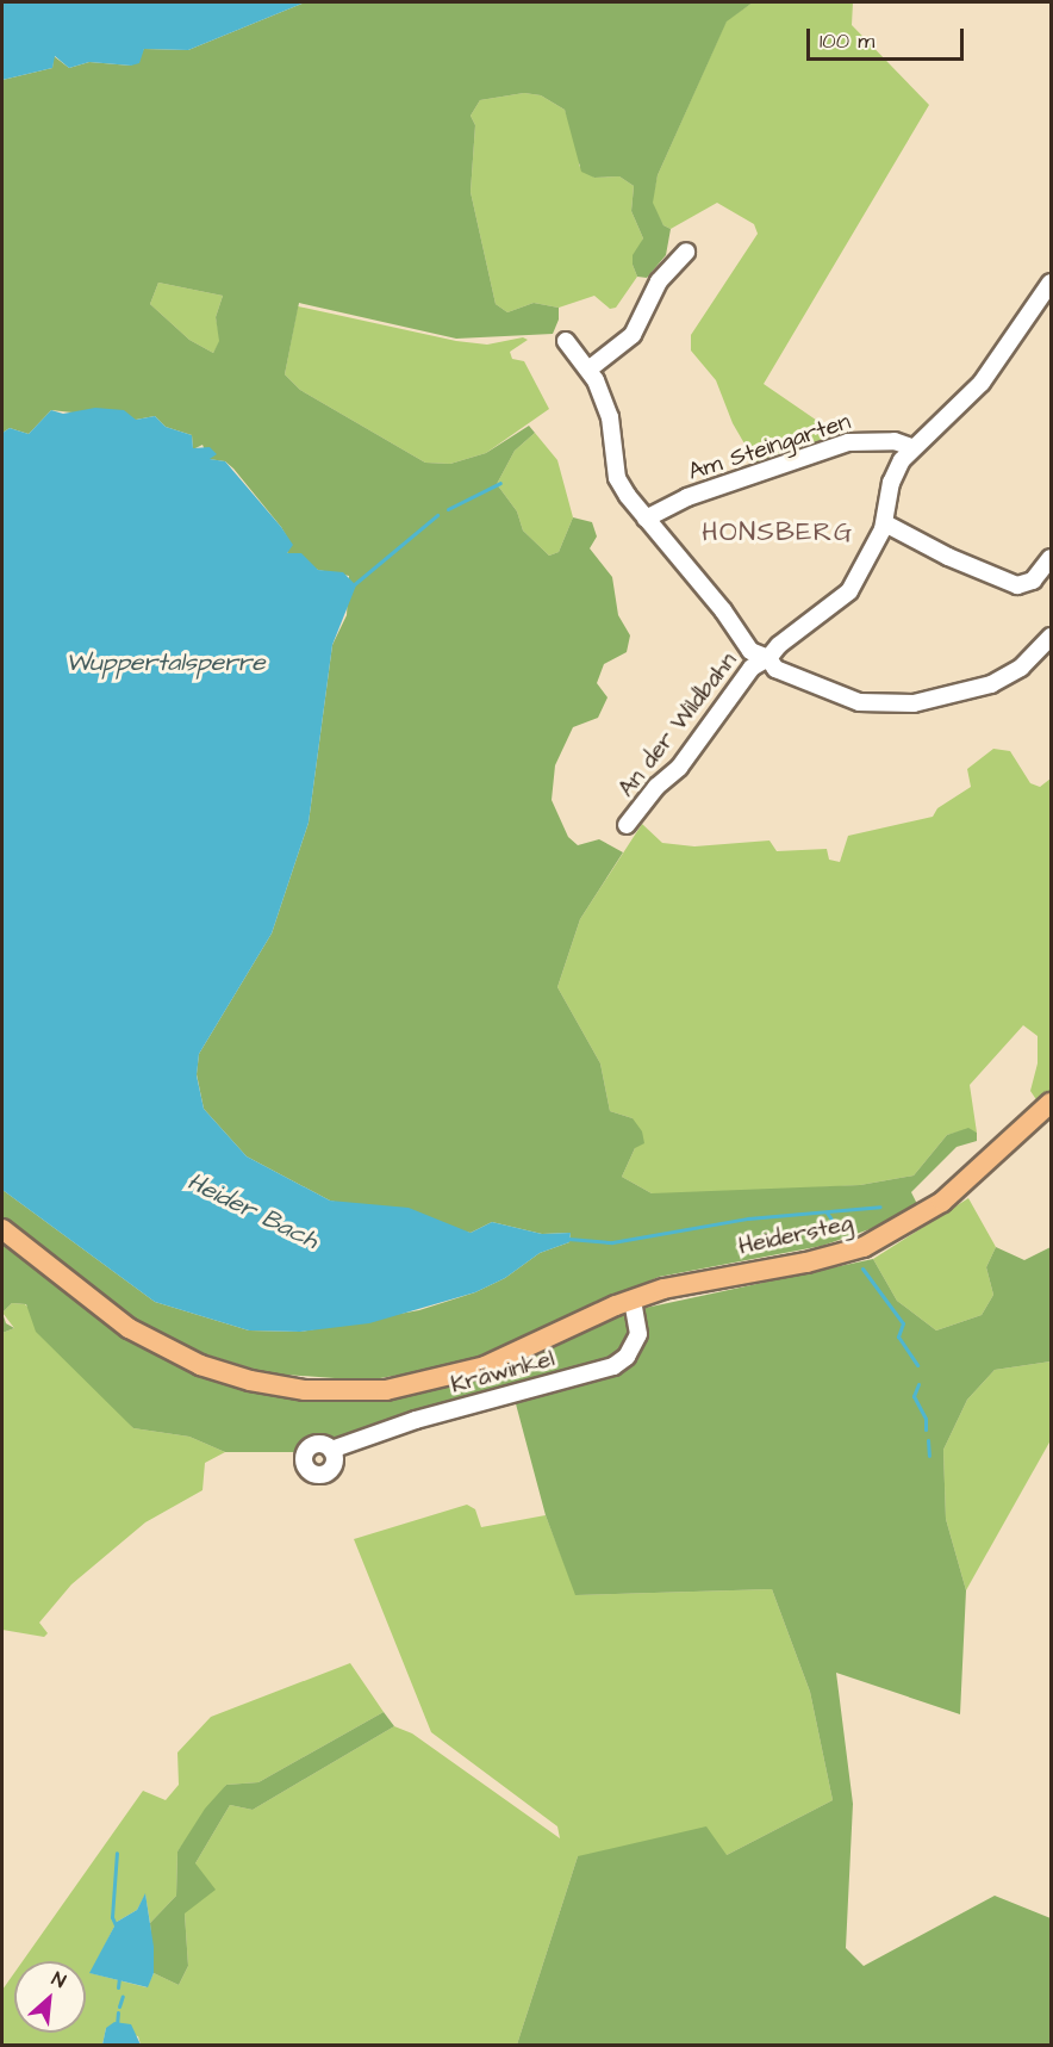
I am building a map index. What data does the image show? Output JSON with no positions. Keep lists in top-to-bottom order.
{
  "streets": {
    "main road": ["Heidersteg"],
    "street": ["Am Steingarten", "An der Wildbahn", "Kräwinkel"]
  },
  "crossings": [
    ["Am Steingarten", "An der Wildbahn"],
    ["Heidersteg", "Kräwinkel"]
  ],
  "districts": ["HONSBERG"],
  "water": ["Wuppertalsperre", "Heider Bach"],
  "scale_bar": "100 m",
  "north": "top right"
}
